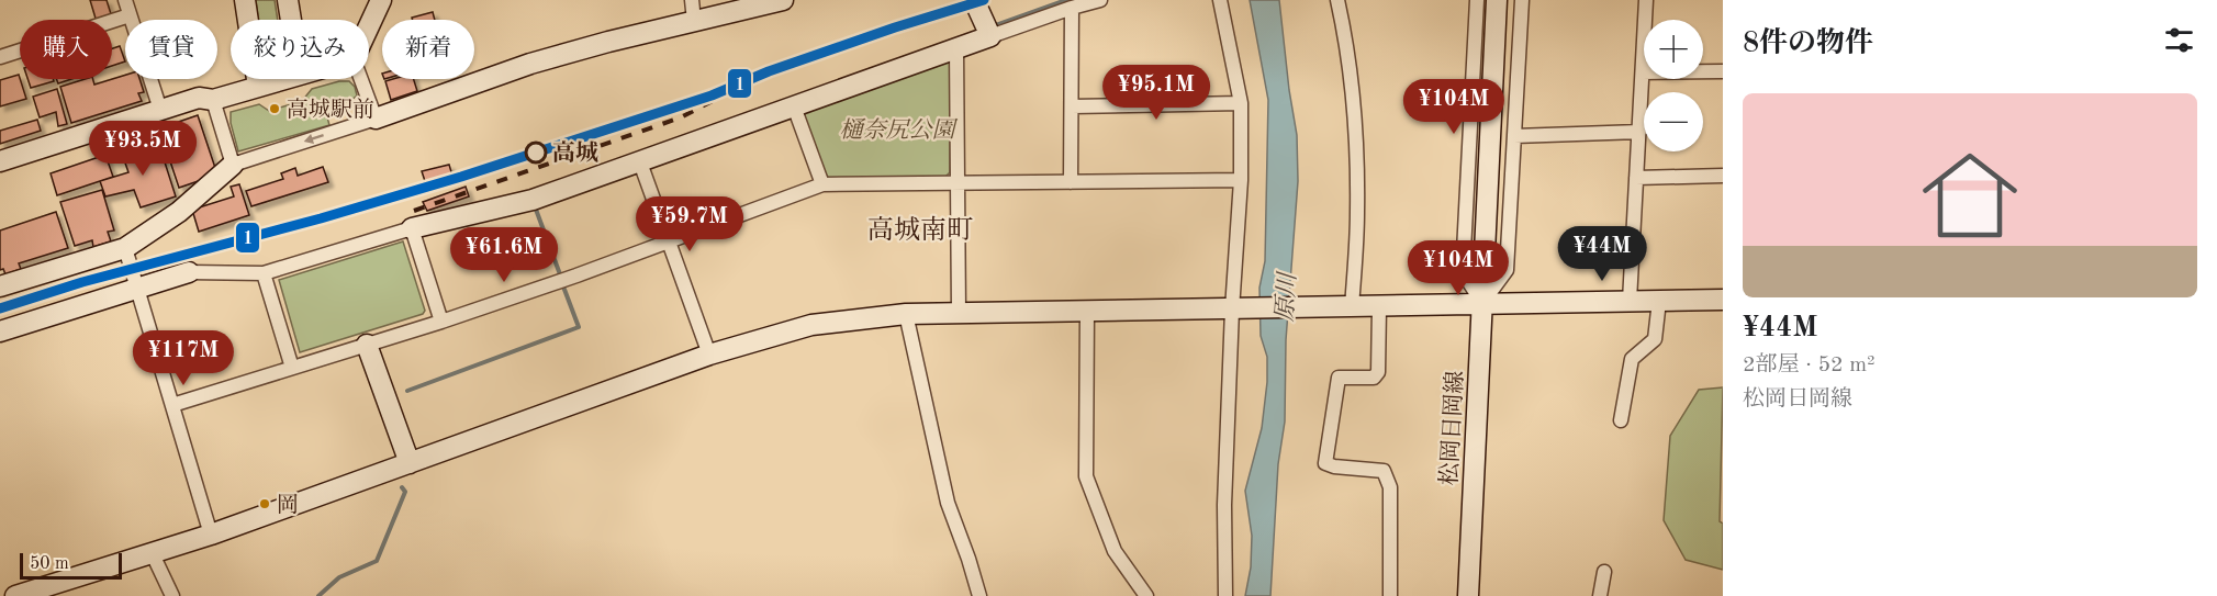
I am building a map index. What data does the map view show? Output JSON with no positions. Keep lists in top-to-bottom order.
{
  "streets": {
    "street": ["松岡日岡線"]
  },
  "districts": ["高城南町"],
  "water": ["原川"],
  "parks": ["樋奈尻公園"],
  "places": ["高城駅前", "高城", "岡"],
  "lines": ["transit line 1"],
  "scale_bar": "50 m",
  "page": {
    "heading": "8件の物件",
    "map_buttons": ["+", "−"],
    "chip": [
      "購入",
      "賃貸",
      "絞り込み",
      "新着"
    ],
    "price": [
      "¥95.1M",
      "¥104M",
      "¥93.5M",
      "¥59.7M",
      "¥44M",
      "¥61.6M",
      "¥104M",
      "¥117M"
    ],
    "list": [
      {
        "name": "¥44M",
        "note": "2部屋 · 52 m² · 松岡日岡線"
      }
    ],
    "scale": "50 m"
  }
}
